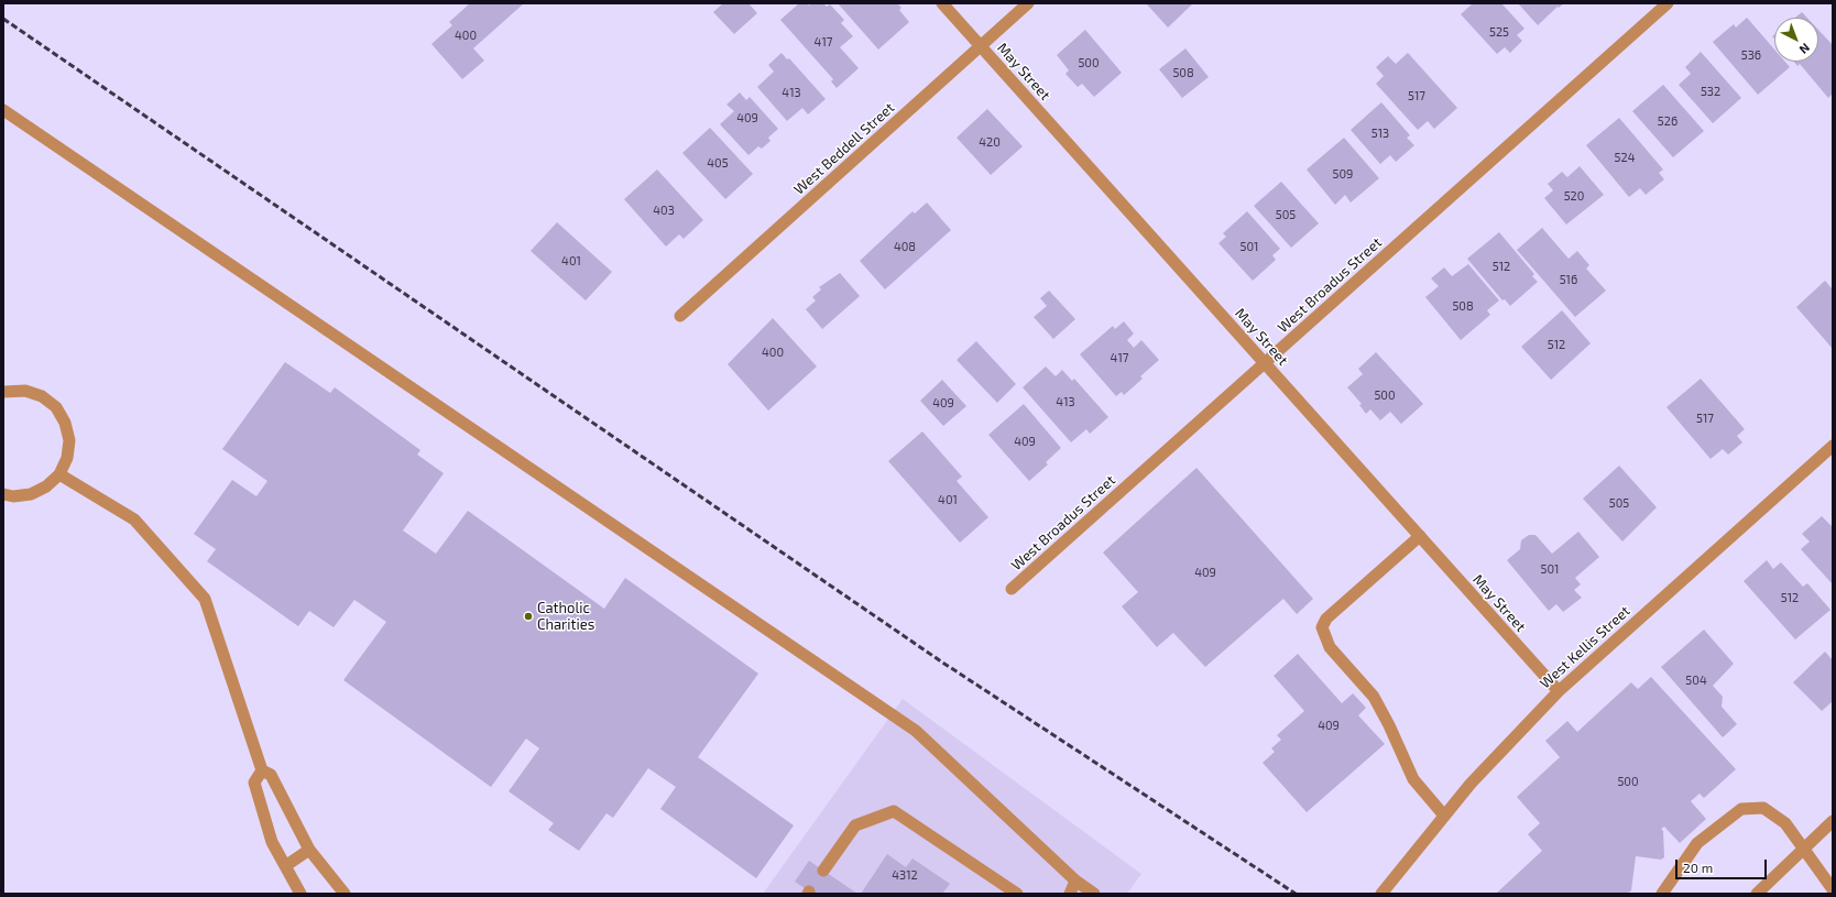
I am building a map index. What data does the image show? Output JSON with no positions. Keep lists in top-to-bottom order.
{
  "streets": {
    "street": [
      "May Street",
      "West Beddell Street",
      "West Broadus Street",
      "West Kellis Street"
    ]
  },
  "crossings": [
    ["May Street", "West Beddell Street"],
    ["May Street", "West Broadus Street"],
    ["May Street", "West Kellis Street"]
  ],
  "places": ["Catholic Charities"],
  "house_numbers": [
    "525",
    "400",
    "417",
    "536",
    "500",
    "508",
    "532",
    "413",
    "517",
    "409",
    "526",
    "513",
    "420",
    "524",
    "405",
    "509",
    "520",
    "403",
    "505",
    "408",
    "501",
    "401",
    "512",
    "516",
    "508",
    "512",
    "400",
    "417",
    "500",
    "413",
    "409",
    "517",
    "409",
    "401",
    "505",
    "501",
    "409",
    "512",
    "504",
    "409",
    "500",
    "4312"
  ],
  "scale_bar": "20 m",
  "north": "bottom right"
}
